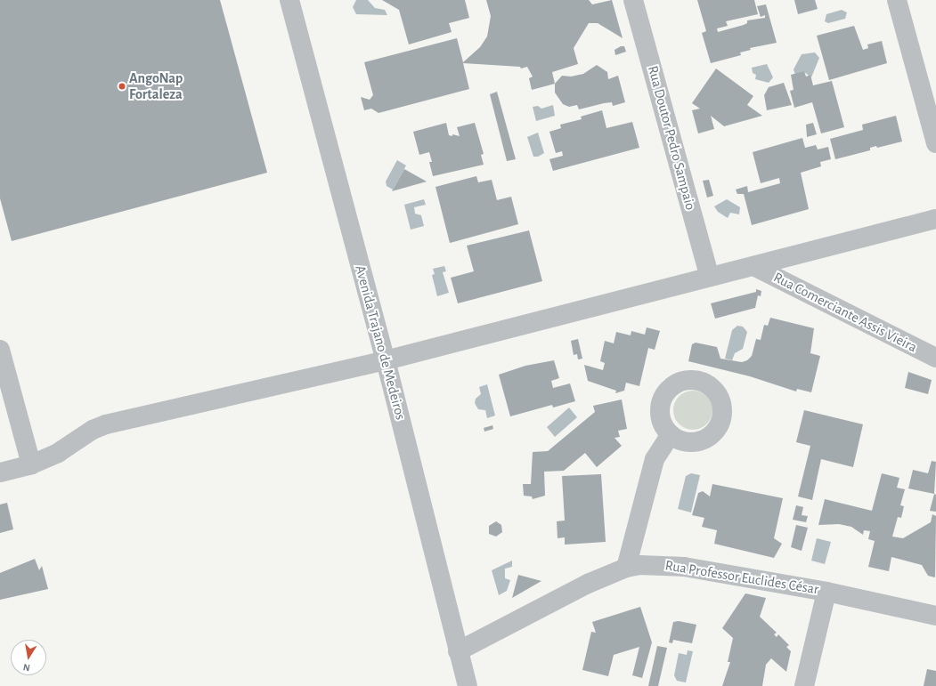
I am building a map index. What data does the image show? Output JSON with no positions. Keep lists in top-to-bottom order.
{
  "streets": {
    "street": [
      "Rua Doutor Pedro Sampaio",
      "Rua Comerciante Assis Vieira",
      "Avenida Trajano de Medeiros",
      "Rua Professor Euclides César"
    ]
  },
  "crossings": [
    ["Avenida Trajano de Medeiros", "Rua Professor Euclides César"]
  ],
  "places": ["AngoNap Fortaleza"],
  "north": "bottom"
}
